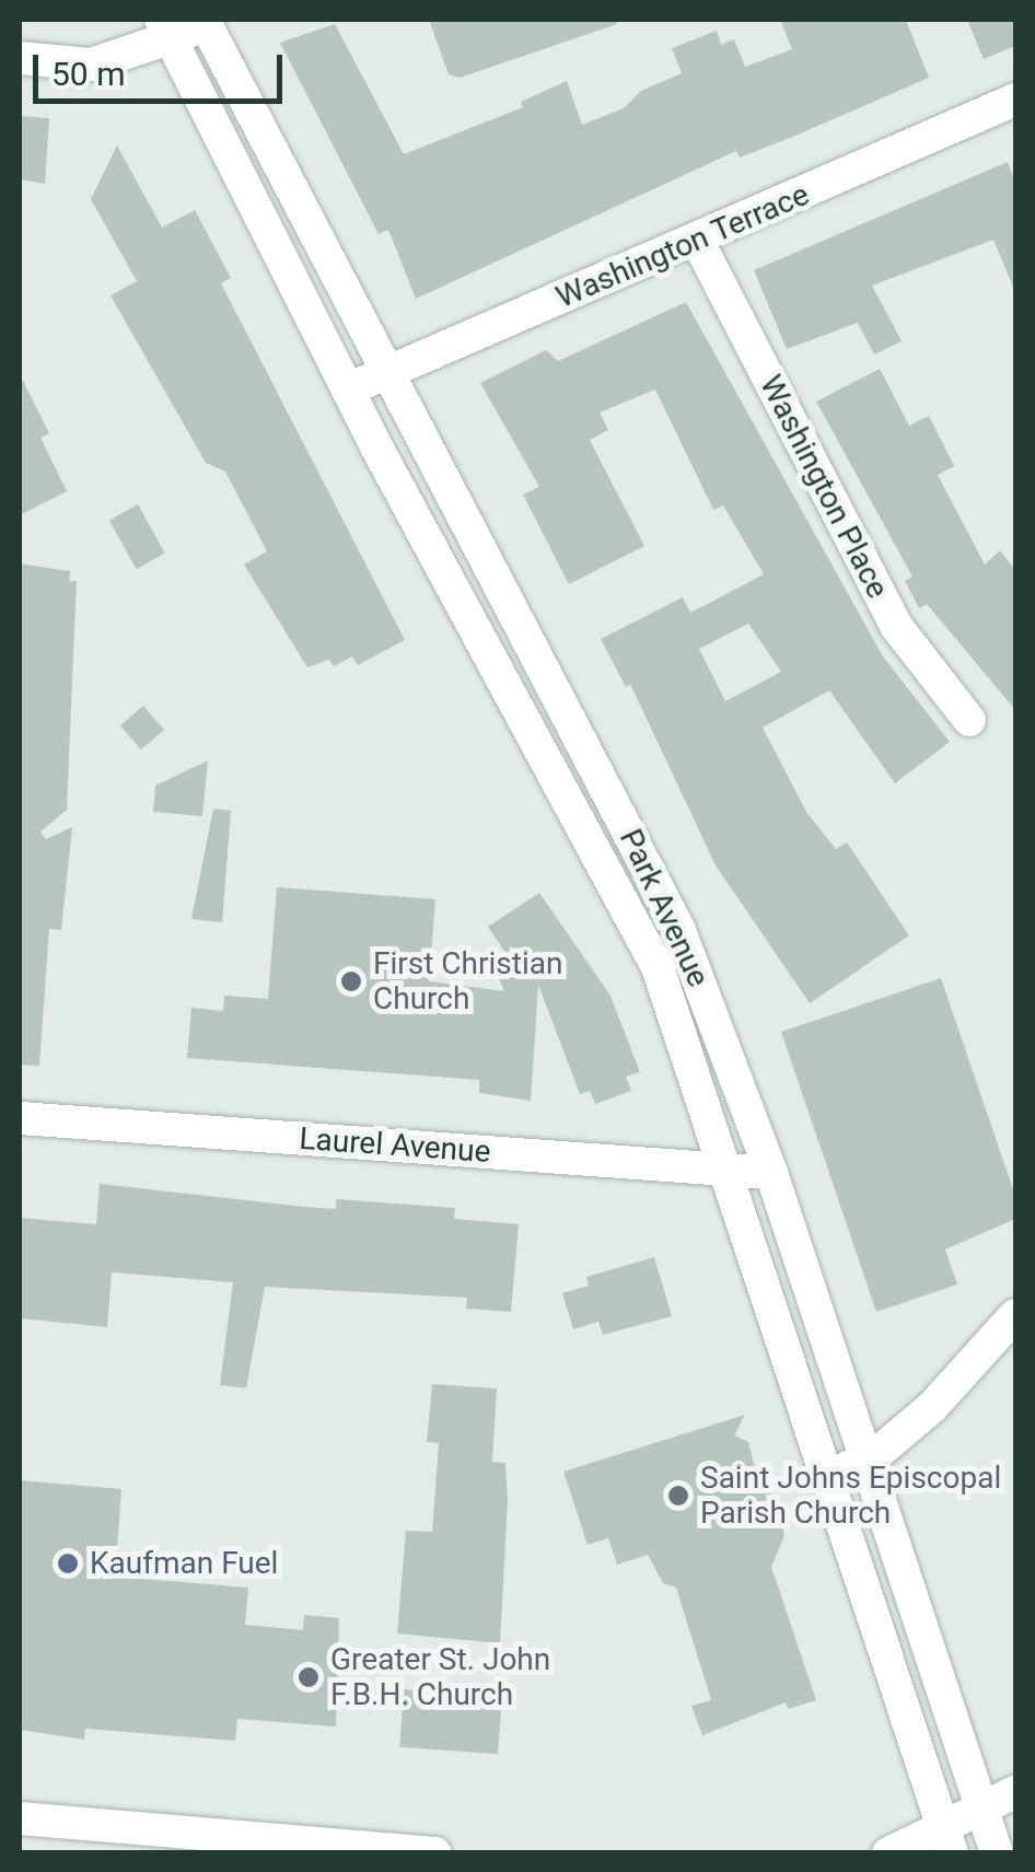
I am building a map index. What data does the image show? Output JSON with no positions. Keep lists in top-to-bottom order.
{
  "streets": {
    "main road": [
      "Washington Terrace",
      "Washington Place",
      "Park Avenue",
      "Laurel Avenue"
    ]
  },
  "crossings": [
    ["Washington Terrace", "Washington Place"],
    ["Washington Terrace", "Park Avenue"],
    ["Park Avenue", "Laurel Avenue"]
  ],
  "places": [
    "First Christian Church",
    "Saint Johns Episcopal Parish Church",
    "Kaufman Fuel",
    "Greater St. John F.B.H. Church"
  ],
  "scale_bar": "50 m"
}
